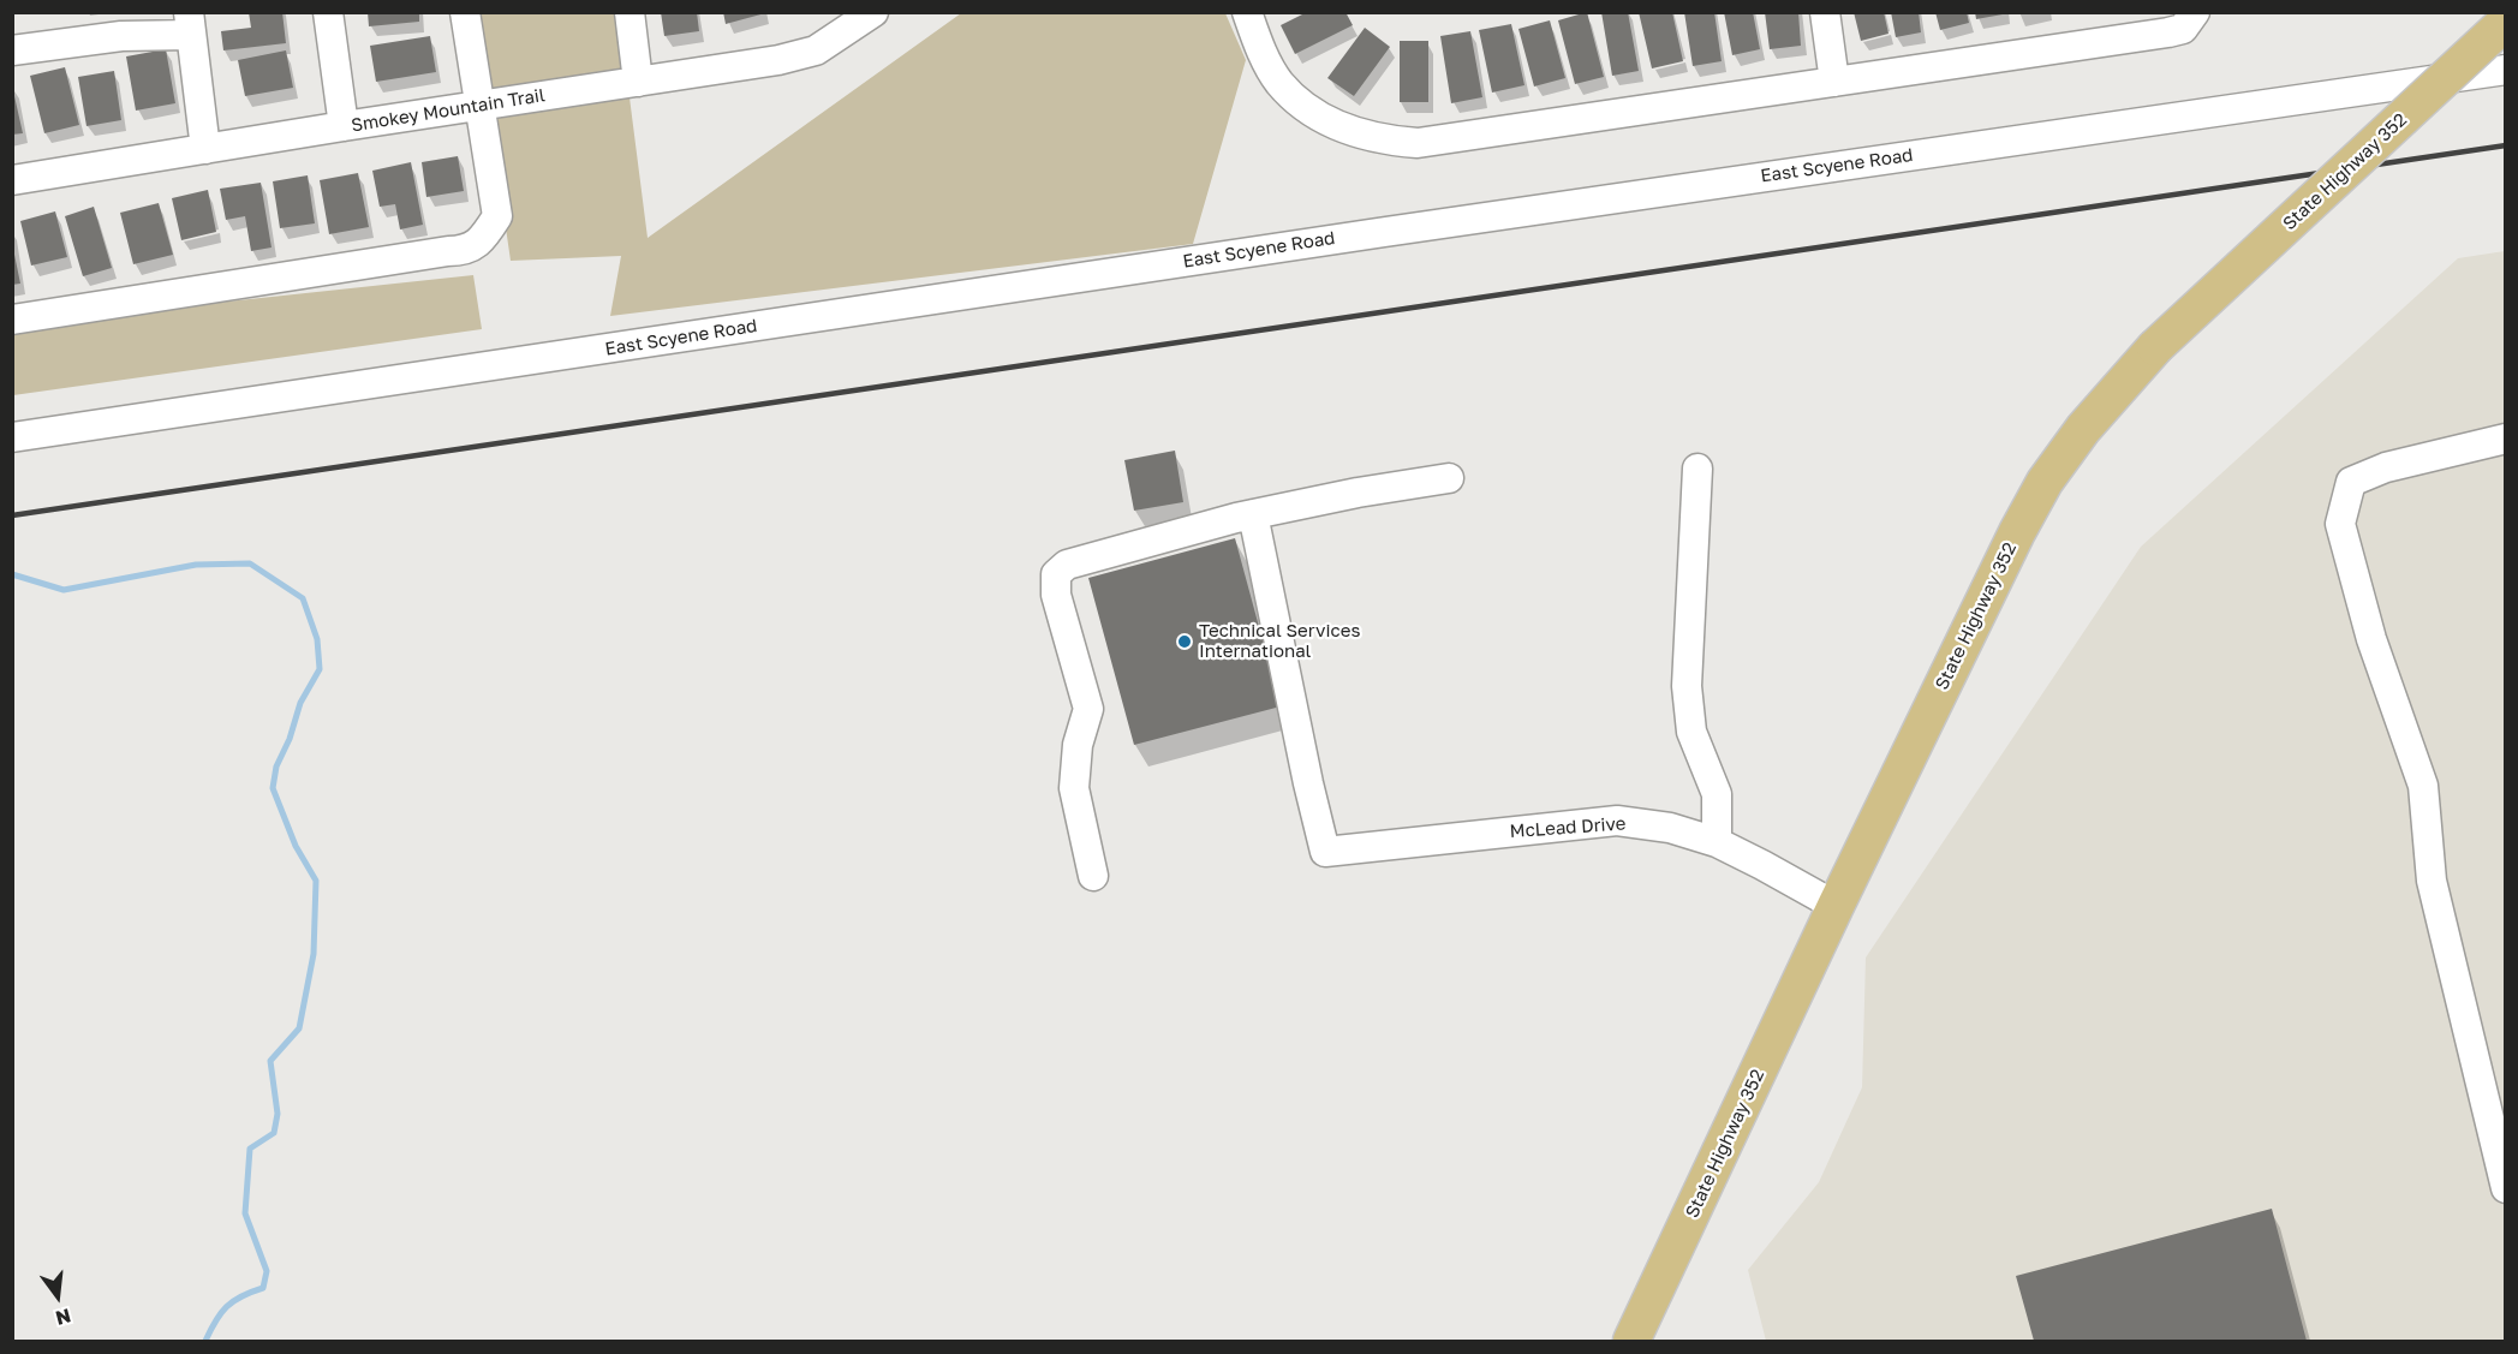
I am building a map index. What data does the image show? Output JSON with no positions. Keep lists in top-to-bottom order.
{
  "streets": {
    "main road": ["State Highway 352"],
    "street": ["Smokey Mountain Trail", "East Scyene Road", "McLead Drive"]
  },
  "crossings": [
    ["State Highway 352", "McLead Drive"]
  ],
  "places": ["Technical Services International"],
  "north": "bottom"
}
